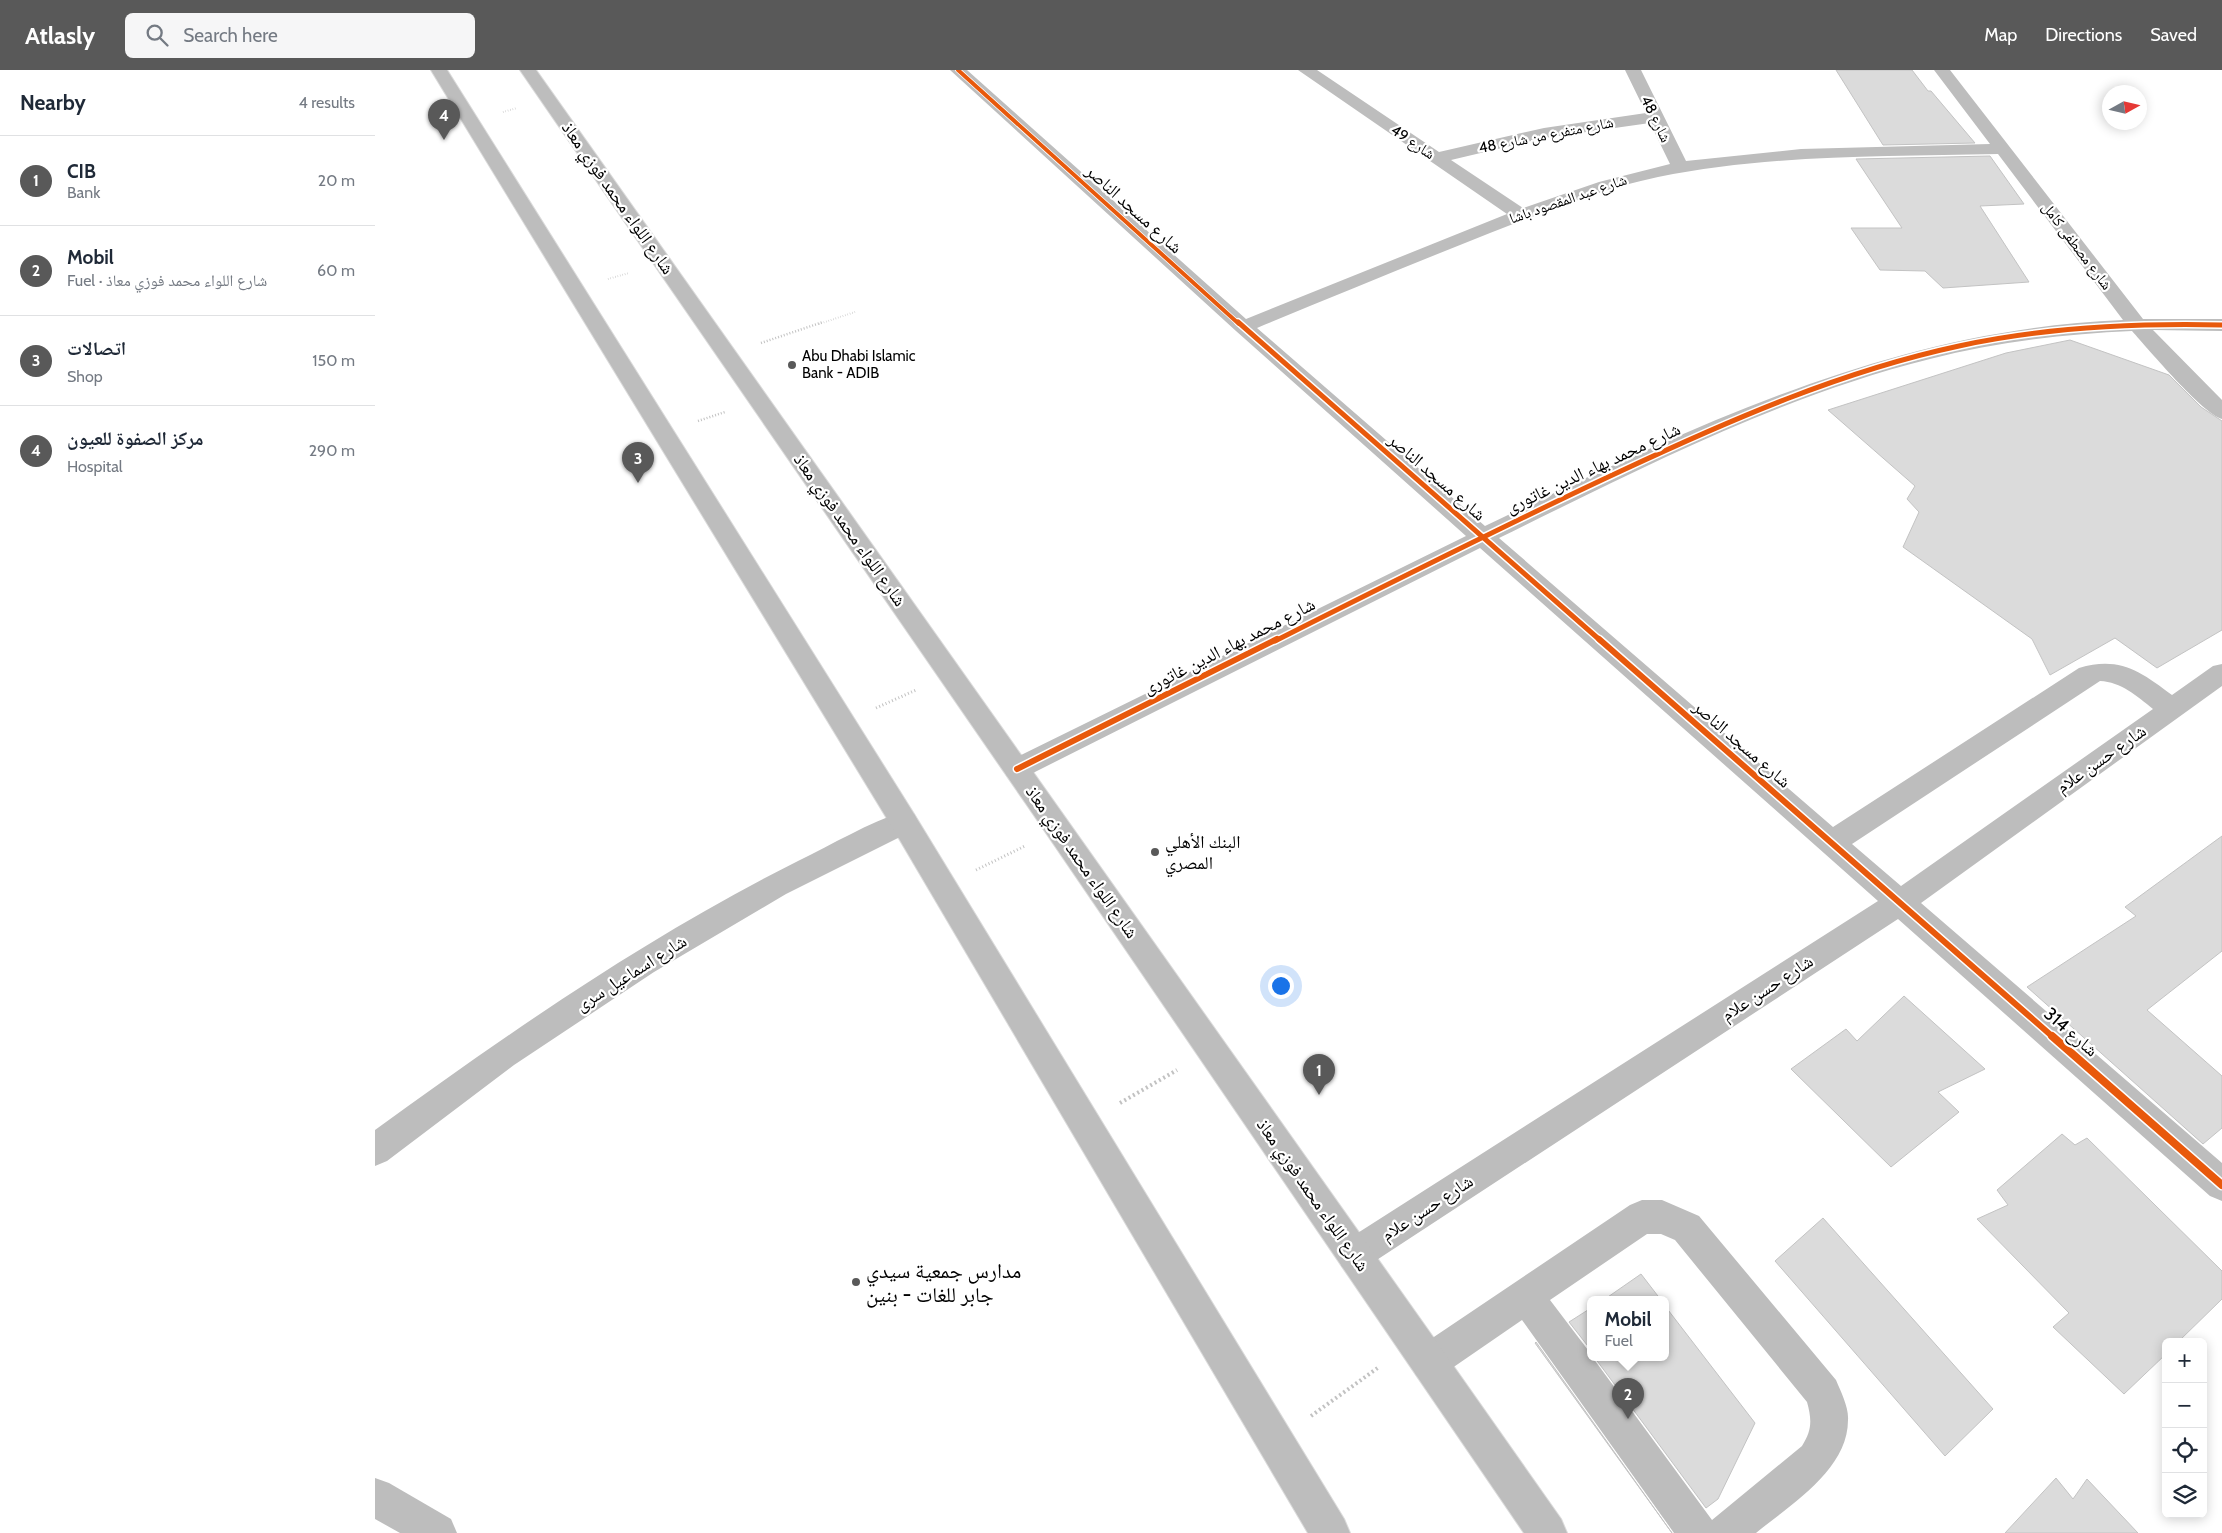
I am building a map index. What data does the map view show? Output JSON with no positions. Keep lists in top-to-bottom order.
{
  "streets": {
    "street": [
      "شارع 48",
      "شارع متفرع من شارع 48",
      "شارع 49",
      "شارع اللواء محمد فوزي معاذ",
      "شارع عبد المقصود باشا",
      "شارع مسجد الناصر",
      "شارع مصطفى كامل",
      "شارع محمد بهاء الدين غاتورى",
      "شارع حسن علام",
      "شارع اسماعيل سرى",
      "شارع 314"
    ]
  },
  "crossings": [
    ["شارع 48", "شارع متفرع من شارع 48"],
    ["شارع 48", "شارع عبد المقصود باشا"],
    ["شارع متفرع من شارع 48", "شارع 49"],
    ["شارع 49", "شارع عبد المقصود باشا"],
    ["شارع اللواء محمد فوزي معاذ", "شارع محمد بهاء الدين غاتورى"],
    ["شارع اللواء محمد فوزي معاذ", "شارع حسن علام"],
    ["شارع عبد المقصود باشا", "شارع مسجد الناصر"],
    ["شارع عبد المقصود باشا", "شارع مصطفى كامل"],
    ["شارع مسجد الناصر", "شارع محمد بهاء الدين غاتورى"],
    ["شارع مسجد الناصر", "شارع حسن علام"],
    ["شارع مسجد الناصر", "شارع 314"],
    ["شارع مصطفى كامل", "شارع محمد بهاء الدين غاتورى"],
    ["شارع حسن علام", "شارع 314"]
  ],
  "places": ["Abu Dhabi Islamic Bank - ADIB", "البنك الأهلي المصري", "مدارس جمعية سيدي جابر للغات - بنين"],
  "north": "right",
  "page": {
    "header": "Atlasly",
    "search": "Search here",
    "nav": ["Map", "Directions", "Saved"],
    "heading": ["Nearby", "4 results"],
    "pins": [
      "4",
      "3",
      "1",
      "2"
    ],
    "list": [
      {
        "mark": "1",
        "name": "CIB",
        "note": "Bank",
        "value": "20 m"
      },
      {
        "mark": "2",
        "name": "Mobil",
        "note": "Fuel · شارع اللواء محمد فوزي معاذ",
        "value": "60 m"
      },
      {
        "mark": "3",
        "name": "اتصالات",
        "note": "Shop",
        "value": "150 m"
      },
      {
        "mark": "4",
        "name": "مركز الصفوة للعيون",
        "note": "Hospital",
        "value": "290 m"
      }
    ],
    "popup": ["Mobil", "Fuel"],
    "map_buttons": ["+", "−"]
  }
}
